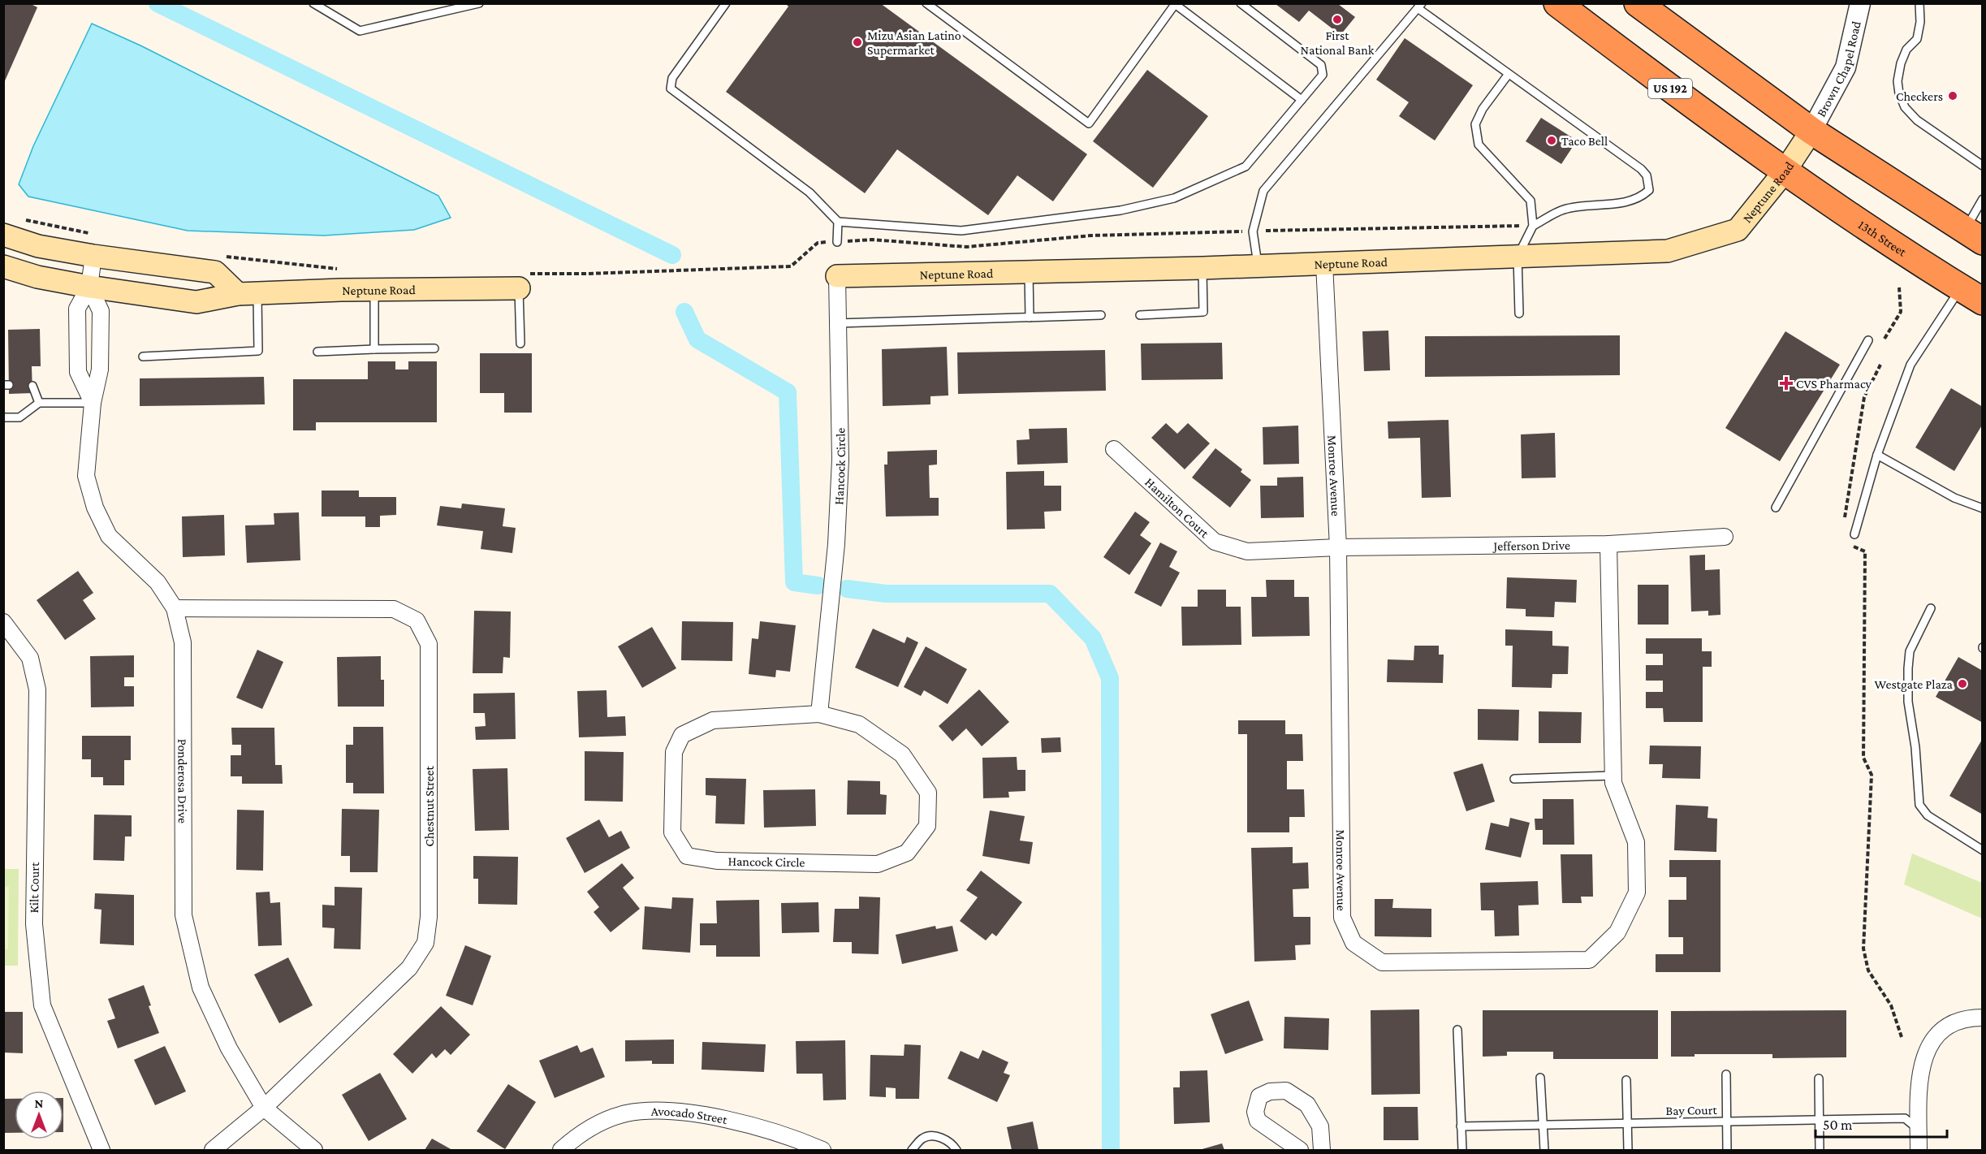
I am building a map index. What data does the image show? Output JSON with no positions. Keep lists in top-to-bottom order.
{
  "streets": {
    "highway": ["US 192", "13th Street"],
    "main road": ["Neptune Road"],
    "street": [
      "Brown Chapel Road",
      "Hancock Circle",
      "Monroe Avenue",
      "Hamilton Court",
      "Jefferson Drive",
      "Ponderosa Drive",
      "Chestnut Street",
      "Kilt Court",
      "Avocado Street"
    ],
    "lane": ["Bay Court"]
  },
  "crossings": [
    ["Brown Chapel Road", "Neptune Road"],
    ["US 192", "Neptune Road"],
    ["US 192", "13th Street"],
    ["Neptune Road", "13th Street"],
    ["Neptune Road", "Hancock Circle"],
    ["Neptune Road", "Monroe Avenue"],
    ["Neptune Road", "Ponderosa Drive"],
    ["Monroe Avenue", "Hamilton Court"],
    ["Monroe Avenue", "Jefferson Drive"],
    ["Hamilton Court", "Jefferson Drive"],
    ["Ponderosa Drive", "Chestnut Street"]
  ],
  "places": {
    "other": [
      "First National Bank",
      "Mizu Asian Latino Supermarket",
      "Checkers",
      "Taco Bell",
      "Westgate Plaza"
    ],
    "health": ["CVS Pharmacy"]
  },
  "scale_bar": "50 m",
  "north": "top"
}
